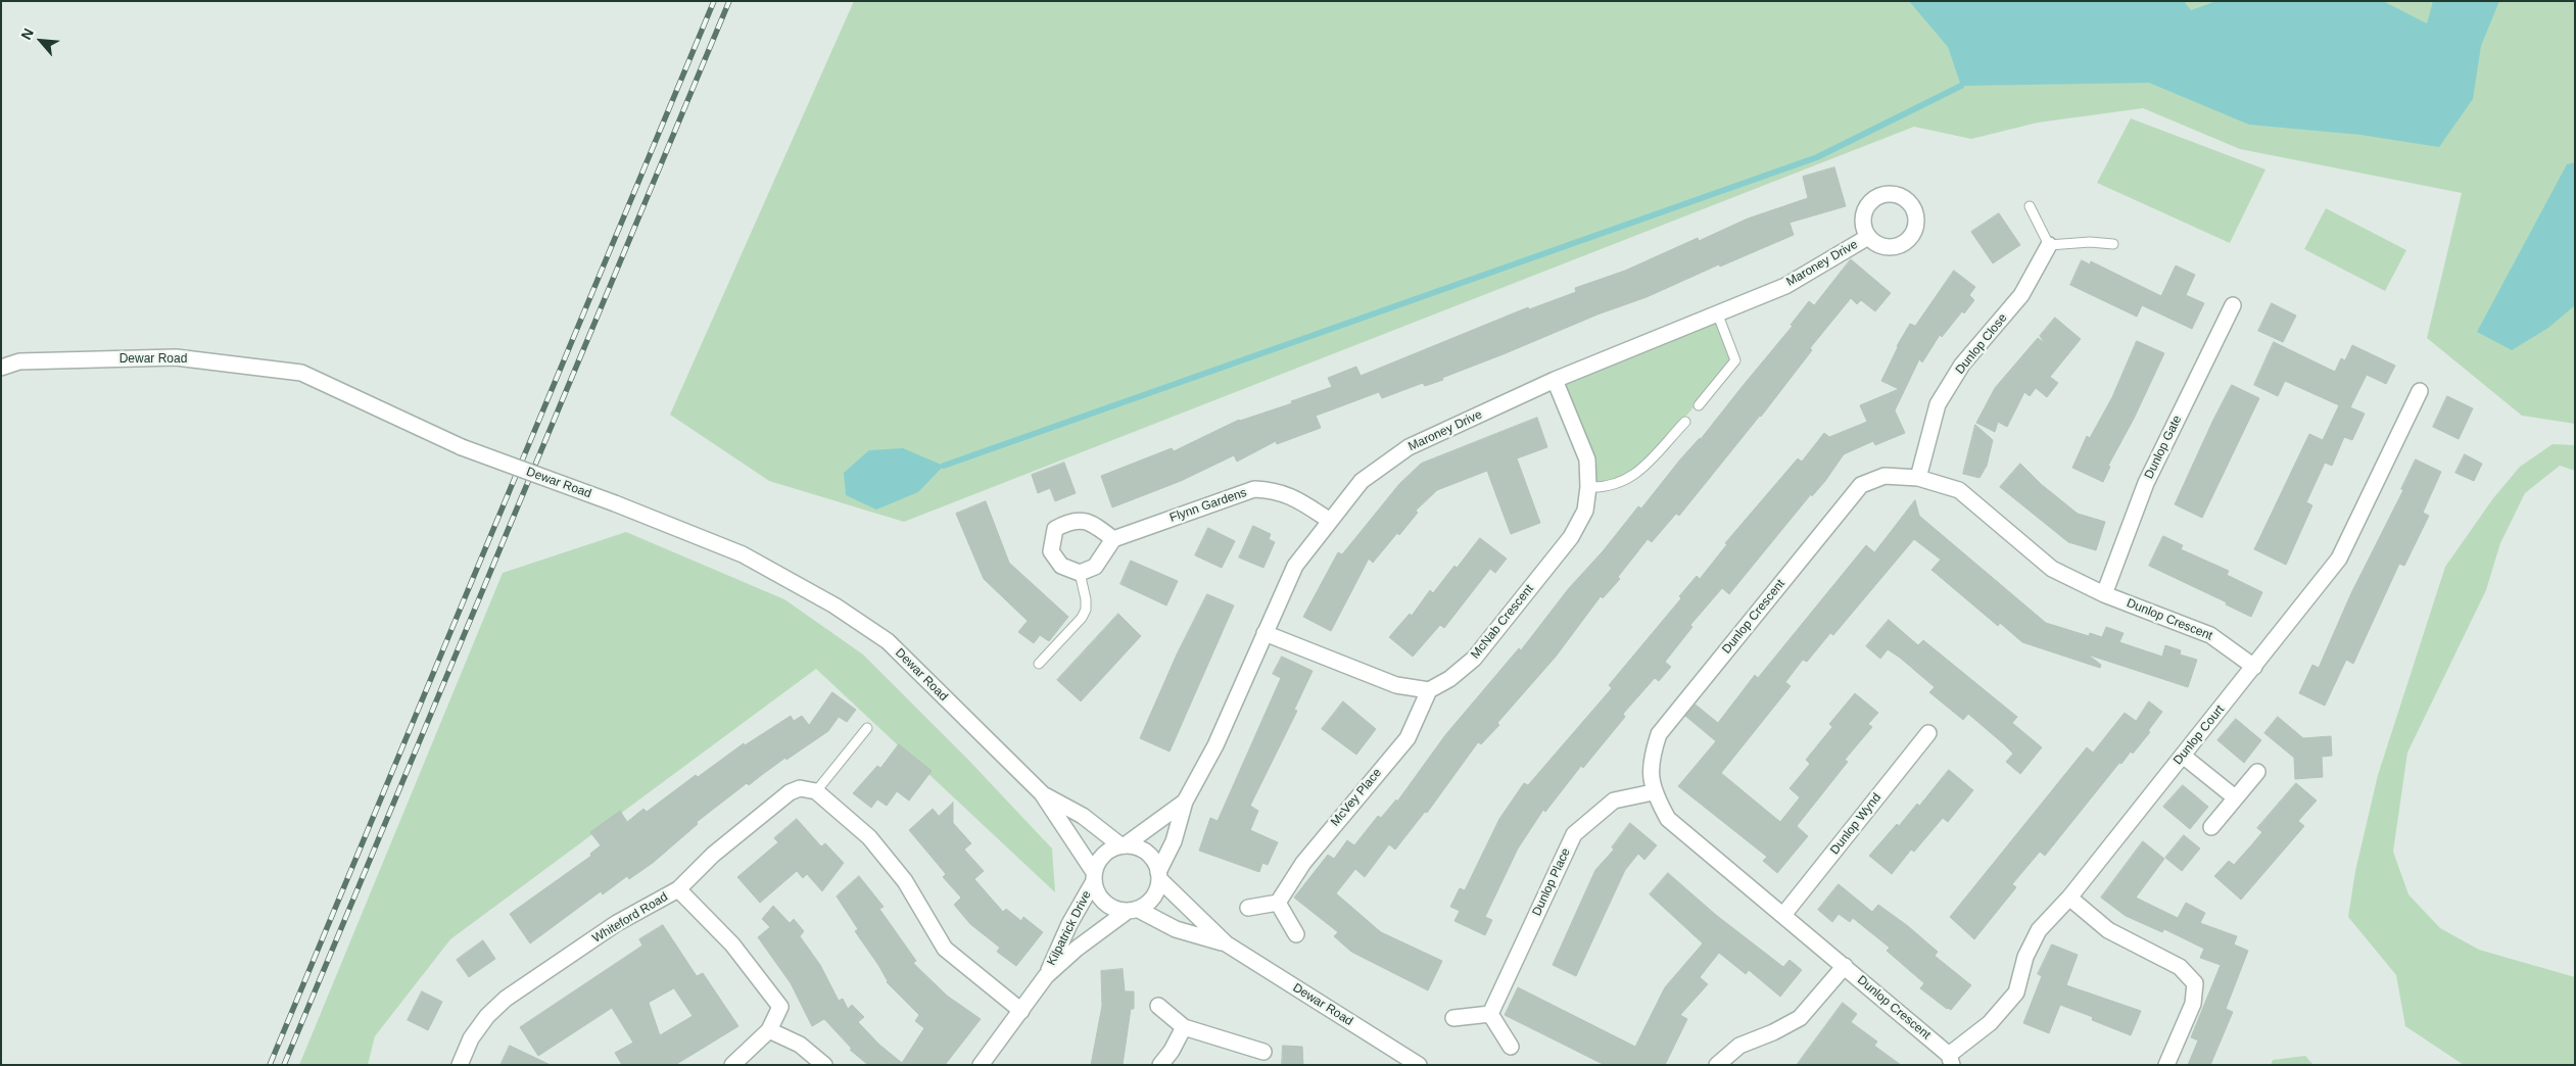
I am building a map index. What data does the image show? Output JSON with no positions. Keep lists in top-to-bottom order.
{
  "streets": {
    "street": [
      "Maroney Drive",
      "Dunlop Close",
      "Dewar Road",
      "Dunlop Gate",
      "Flynn Gardens",
      "Dunlop Crescent",
      "McNab Crescent",
      "Dunlop Court",
      "McVey Place",
      "Dunlop Wynd",
      "Dunlop Place",
      "Whiteford Road",
      "Kilpatrick Drive"
    ]
  },
  "crossings": [
    ["Maroney Drive", "Dewar Road"],
    ["Maroney Drive", "Flynn Gardens"],
    ["Maroney Drive", "McNab Crescent"],
    ["Maroney Drive", "Kilpatrick Drive"],
    ["Dunlop Close", "Dunlop Crescent"],
    ["Dewar Road", "Kilpatrick Drive"],
    ["Dunlop Gate", "Dunlop Crescent"],
    ["Dunlop Crescent", "Dunlop Court"],
    ["Dunlop Crescent", "Dunlop Wynd"],
    ["Dunlop Crescent", "Dunlop Place"],
    ["McNab Crescent", "McVey Place"]
  ],
  "north": "top left"
}
